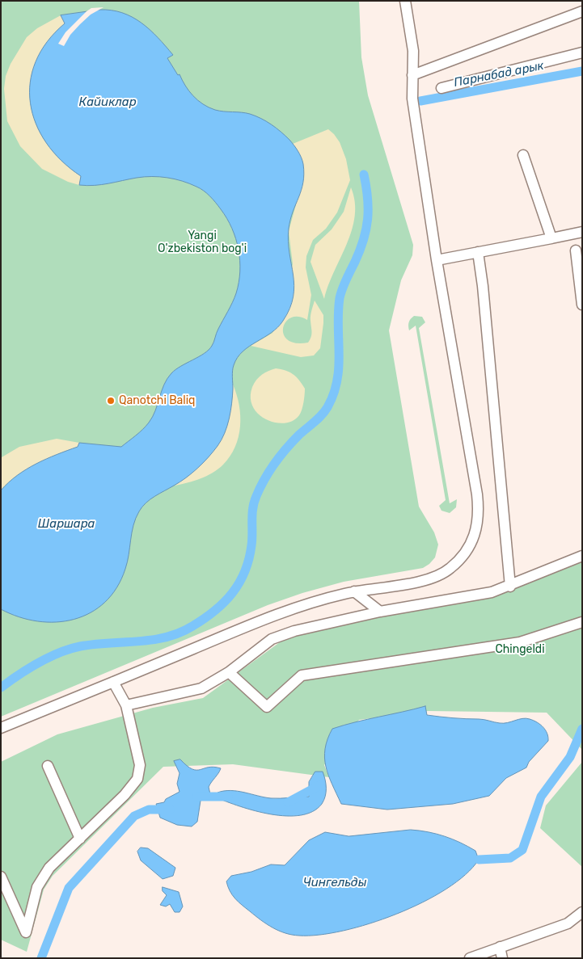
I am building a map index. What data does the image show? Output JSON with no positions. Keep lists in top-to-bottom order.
{
  "water": [
    "Парнабад арык",
    "Кайиклар",
    "Шаршара",
    "Чингельды"
  ],
  "parks": ["Yangi O'zbekiston bog'i", "Chingeldi"],
  "places": ["Qanotchi Baliq"]
}
